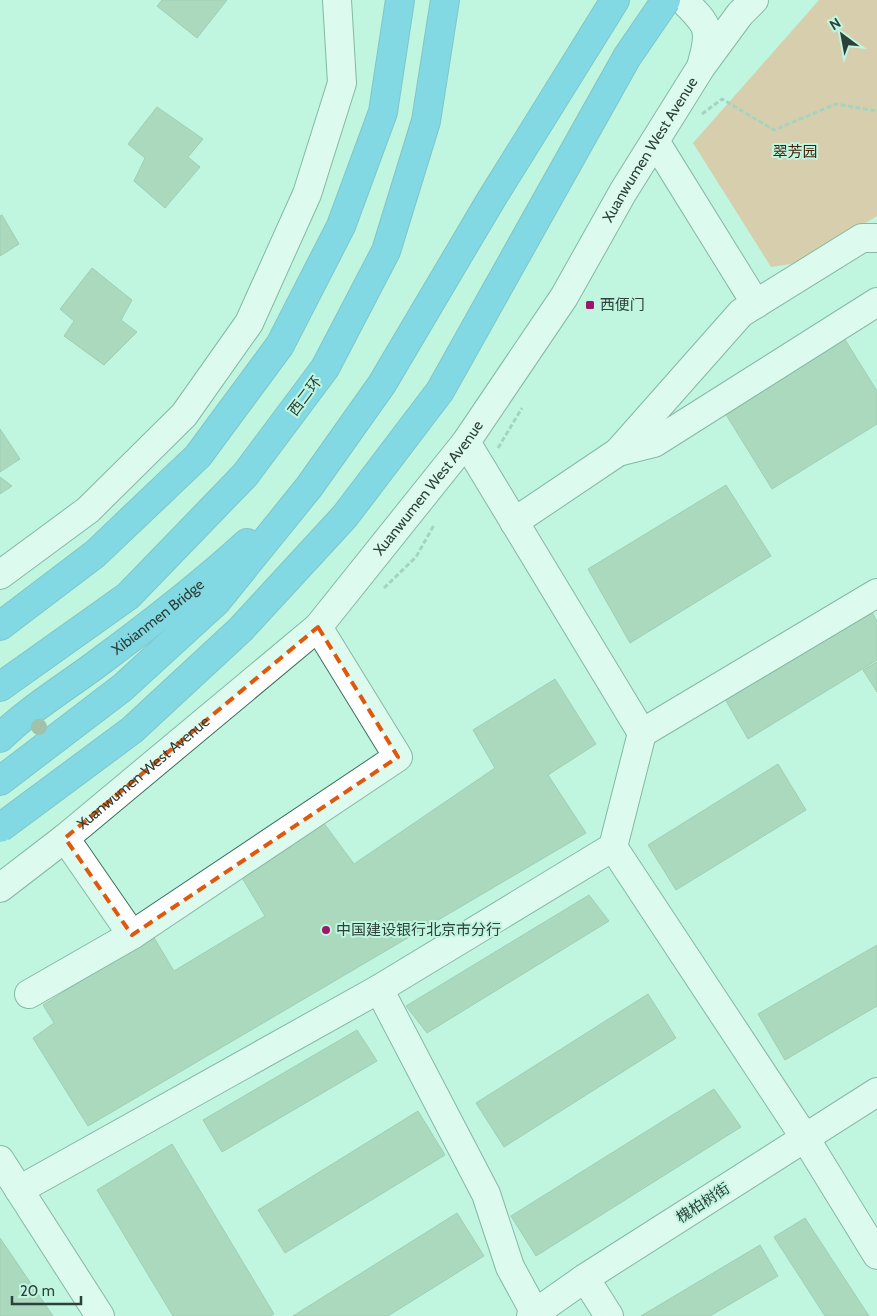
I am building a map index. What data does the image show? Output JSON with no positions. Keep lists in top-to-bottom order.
{
  "streets": {
    "highway": ["西二环", "Xibianmen Bridge"],
    "street": ["Xuanwumen West Avenue", "槐柏树街"]
  },
  "parks": ["翠芳园"],
  "places": {
    "transit": ["西便门"],
    "other": ["中国建设银行北京市分行"]
  },
  "scale_bar": "20 m",
  "north": "top left"
}
